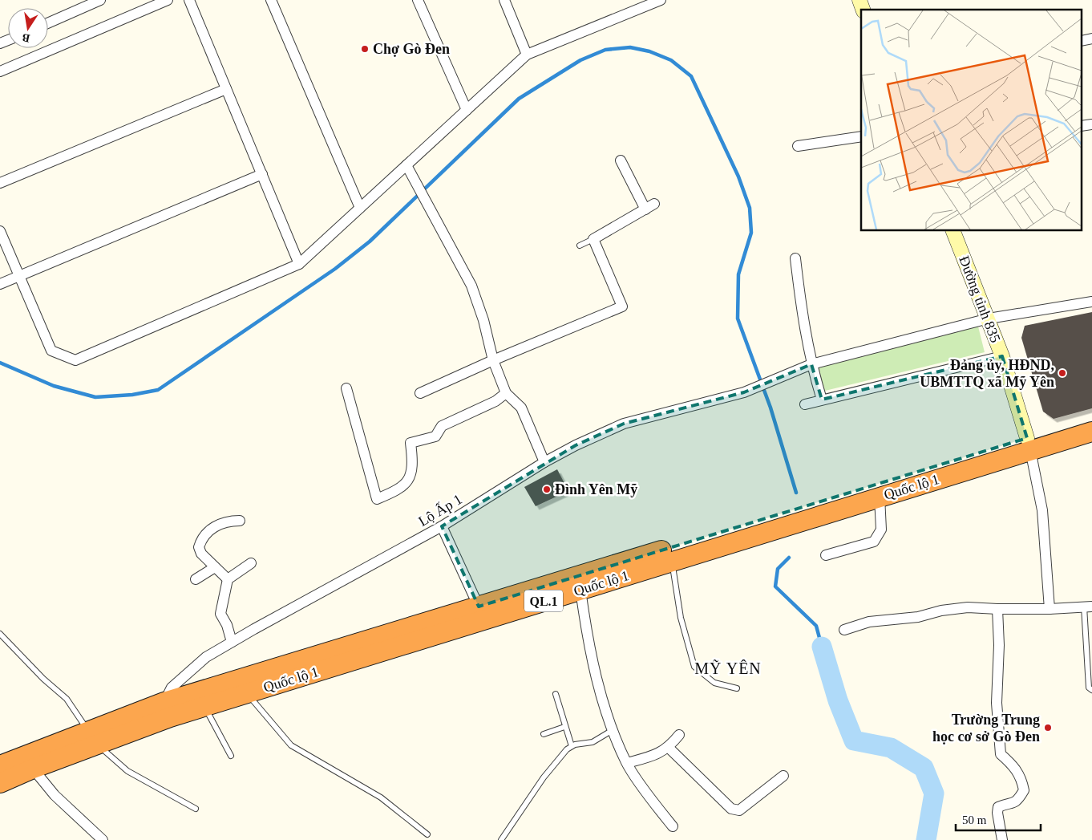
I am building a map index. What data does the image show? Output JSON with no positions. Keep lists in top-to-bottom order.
{
  "streets": {
    "highway": ["Quốc lộ 1", "QL.1"],
    "main road": ["Đường tỉnh 835"],
    "street": ["Lộ Ấp 1"]
  },
  "crossings": [
    ["Đường tỉnh 835", "Quốc lộ 1"],
    ["Đường tỉnh 835", "Lộ Ấp 1"],
    ["Quốc lộ 1", "Lộ Ấp 1"]
  ],
  "districts": ["MỸ YÊN"],
  "places": [
    "Chợ Gò Đen",
    "Đảng ủy, HĐND, UBMTTQ xã Mỹ Yên",
    "Đình Yên Mỹ",
    "Trường Trung học cơ sở Gò Đen"
  ],
  "scale_bar": "50 m",
  "north": "bottom"
}
